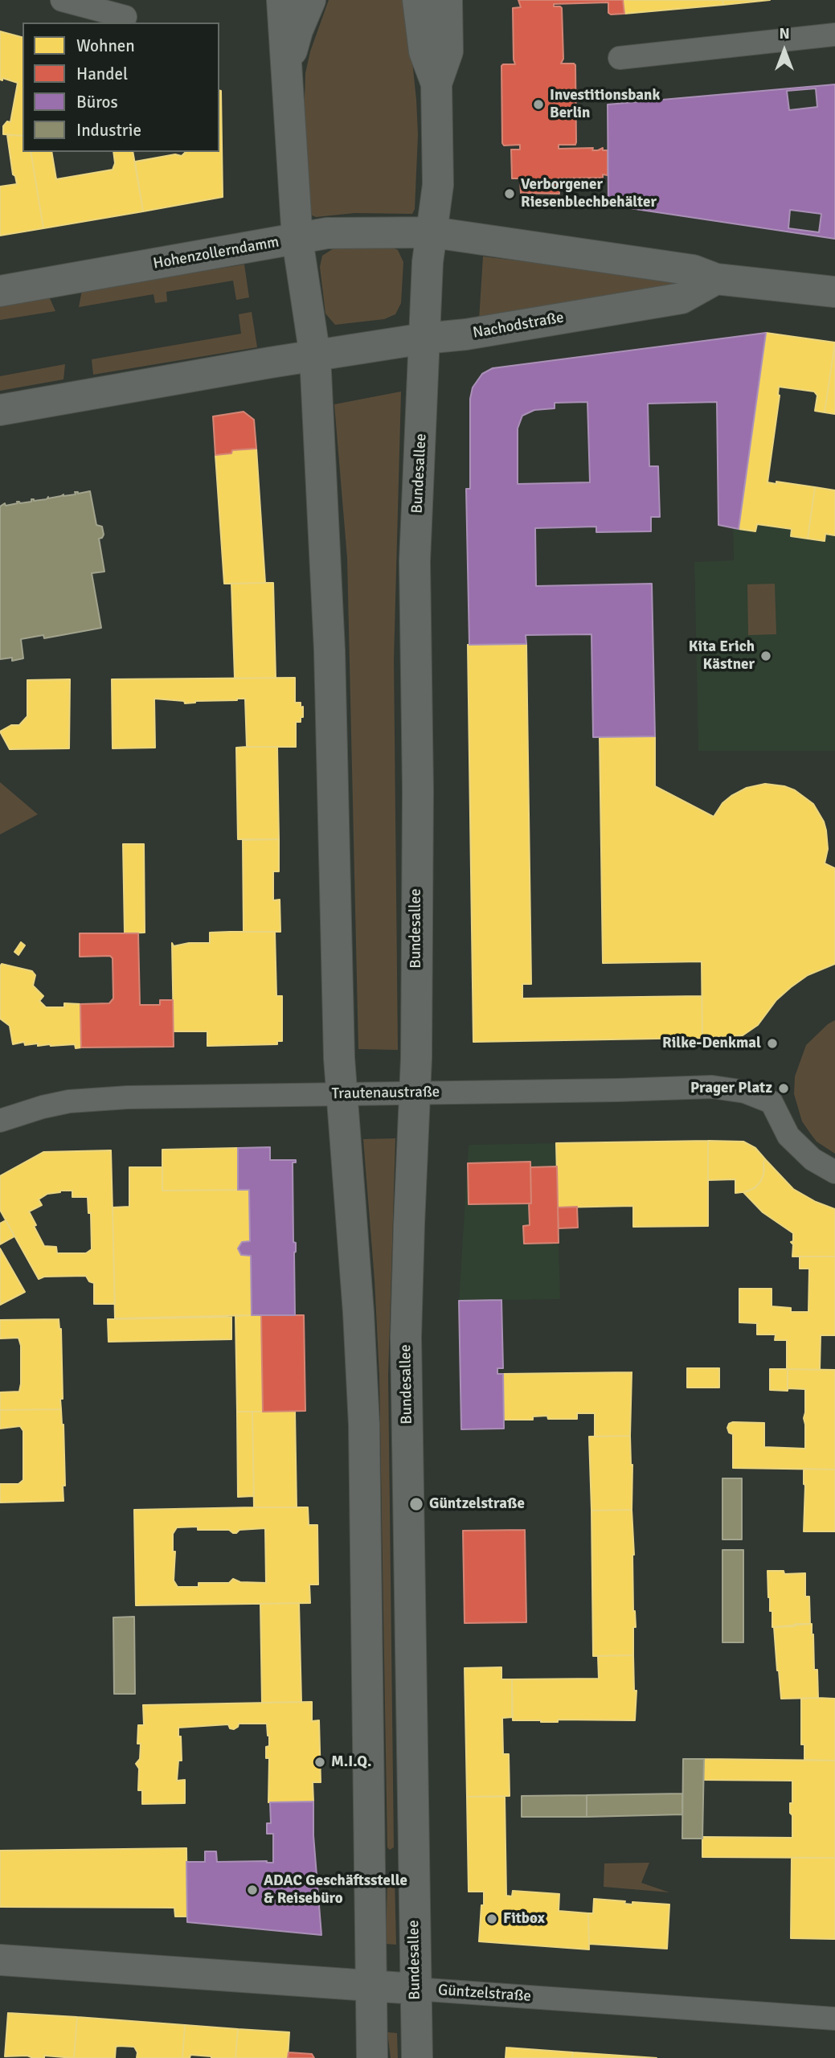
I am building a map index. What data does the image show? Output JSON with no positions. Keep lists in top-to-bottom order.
{
  "streets": {
    "main road": [
      "Hohenzollerndamm",
      "Nachodstraße",
      "Bundesallee",
      "Güntzelstraße"
    ],
    "street": ["Trautenaustraße"]
  },
  "crossings": [
    ["Hohenzollerndamm", "Bundesallee"],
    ["Nachodstraße", "Bundesallee"],
    ["Bundesallee", "Trautenaustraße"],
    ["Bundesallee", "Güntzelstraße"]
  ],
  "places": [
    "Investitionsbank Berlin",
    "Verborgener Riesenblechbehälter",
    "Kita Erich Kästner",
    "Rilke-Denkmal",
    "Prager Platz",
    "Güntzelstraße",
    "M.I.Q.",
    "ADAC Geschäftsstelle & Reisebüro",
    "Fitbox"
  ],
  "legend": [
    "Wohnen",
    "Handel",
    "Büros",
    "Industrie"
  ],
  "north": "top"
}
